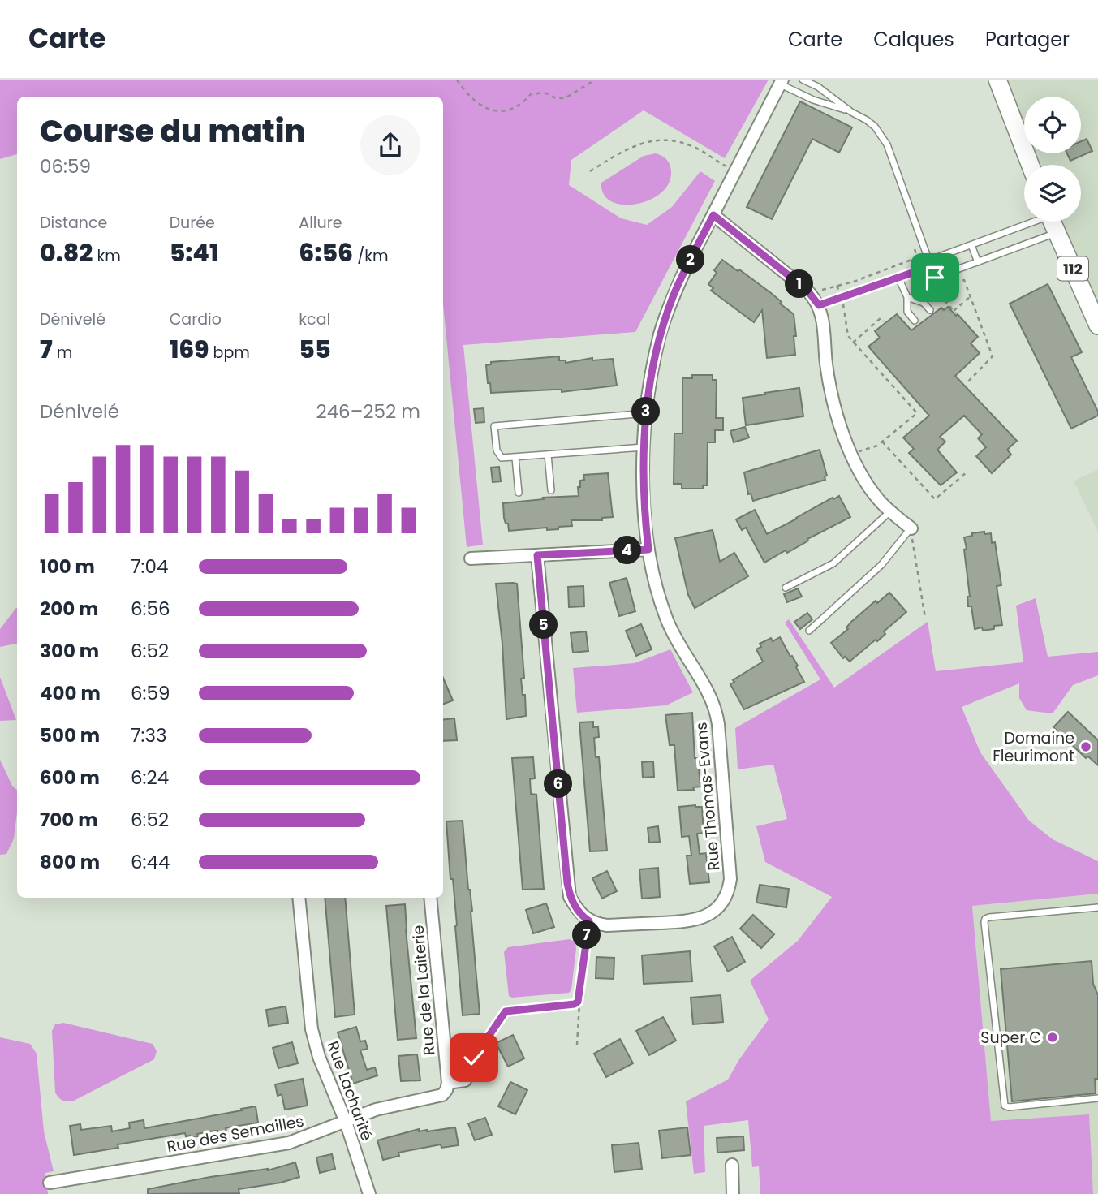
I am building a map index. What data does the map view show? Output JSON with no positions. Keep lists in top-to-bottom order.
{
  "streets": {
    "main road": ["112"],
    "street": [
      "Rue Thomas-Evans",
      "Rue de la Laiterie",
      "Rue Lacharité",
      "Rue des Semailles"
    ]
  },
  "crossings": [
    ["Rue de la Laiterie", "Rue des Semailles"],
    ["Rue Lacharité", "Rue des Semailles"]
  ],
  "places": ["Domaine Fleurimont", "Super C"],
  "page": {
    "header": "Carte",
    "nav": ["Carte", "Calques", "Partager"],
    "heading": ["Course du matin", "06:59"],
    "stats": [
      ["Distance", "0.82 km"],
      ["Durée", "5:41"],
      ["Allure", "6:56 /km"],
      ["Dénivelé", "7 m"],
      ["Cardio", "169 bpm"],
      ["kcal", "55"]
    ],
    "pins": [
      "2",
      "1",
      "3",
      "4",
      "5",
      "6",
      "7"
    ],
    "chart": ["Dénivelé", "246–252 m"],
    "list": [
      {
        "name": "100 m",
        "note": "7:04"
      },
      {
        "name": "200 m",
        "note": "6:56"
      },
      {
        "name": "300 m",
        "note": "6:52"
      },
      {
        "name": "400 m",
        "note": "6:59"
      },
      {
        "name": "500 m",
        "note": "7:33"
      },
      {
        "name": "600 m",
        "note": "6:24"
      },
      {
        "name": "700 m",
        "note": "6:52"
      },
      {
        "name": "800 m",
        "note": "6:44"
      }
    ]
  }
}
